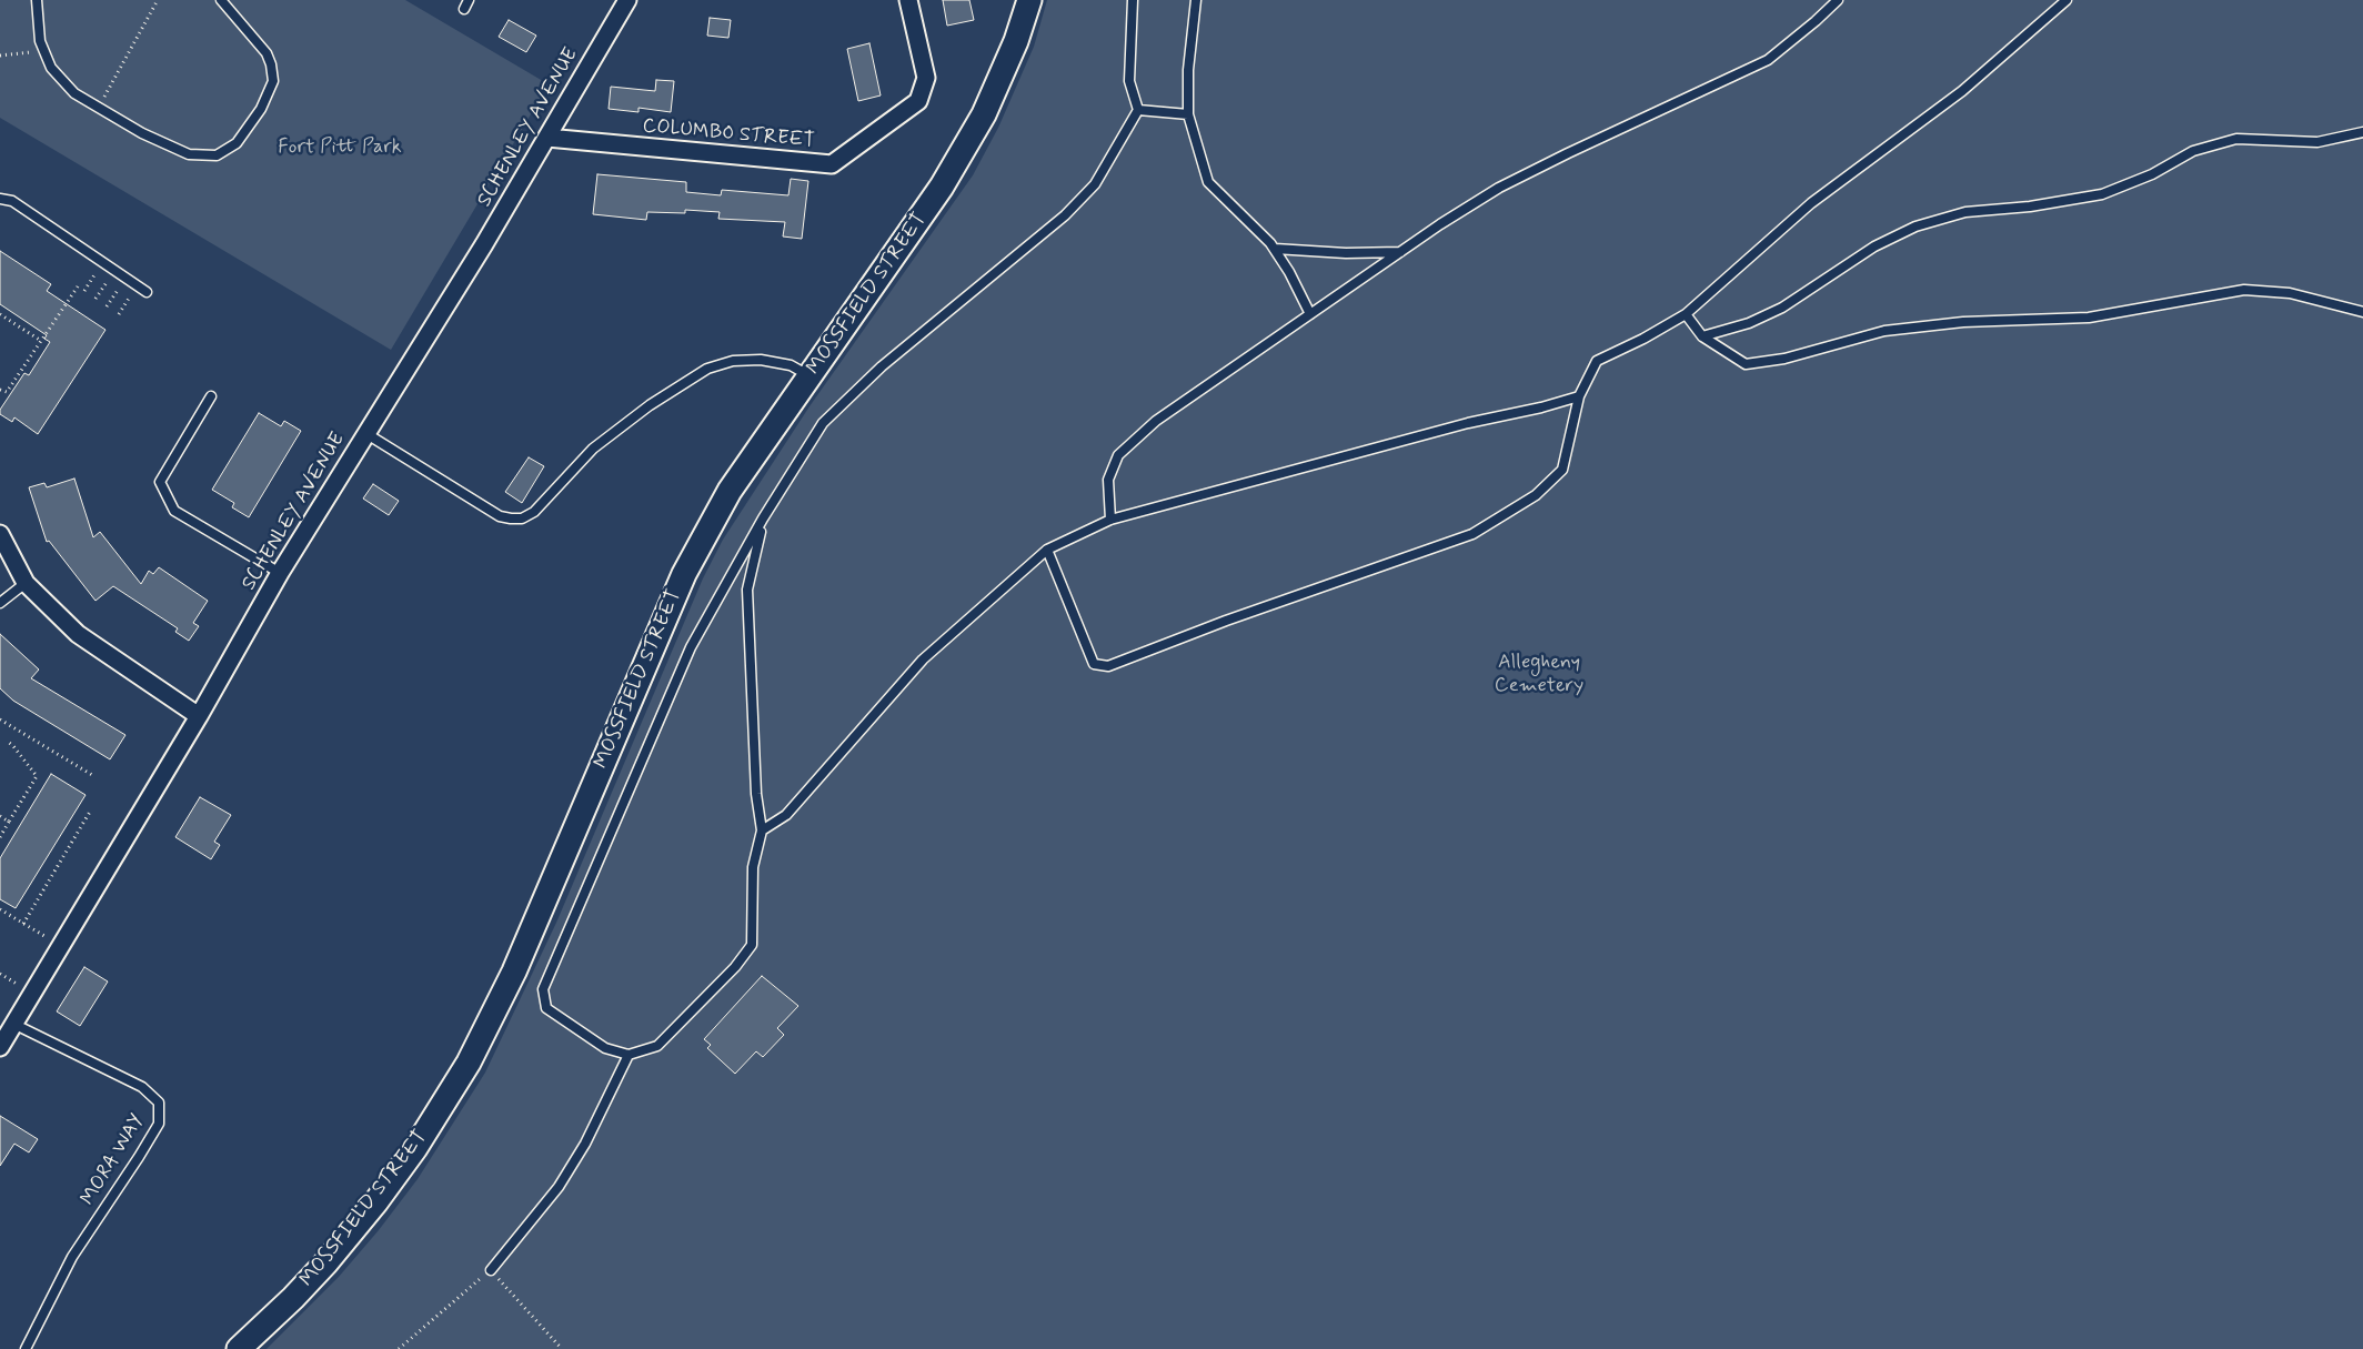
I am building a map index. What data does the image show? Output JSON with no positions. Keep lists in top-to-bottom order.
{
  "streets": {
    "street": ["SCHENLEY AVENUE", "COLUMBO STREET", "MOSSFIELD STREET"],
    "lane": ["MORA WAY"]
  },
  "crossings": [
    ["SCHENLEY AVENUE", "COLUMBO STREET"],
    ["SCHENLEY AVENUE", "MORA WAY"]
  ],
  "parks": ["Fort Pitt Park", "Allegheny Cemetery"]
}
